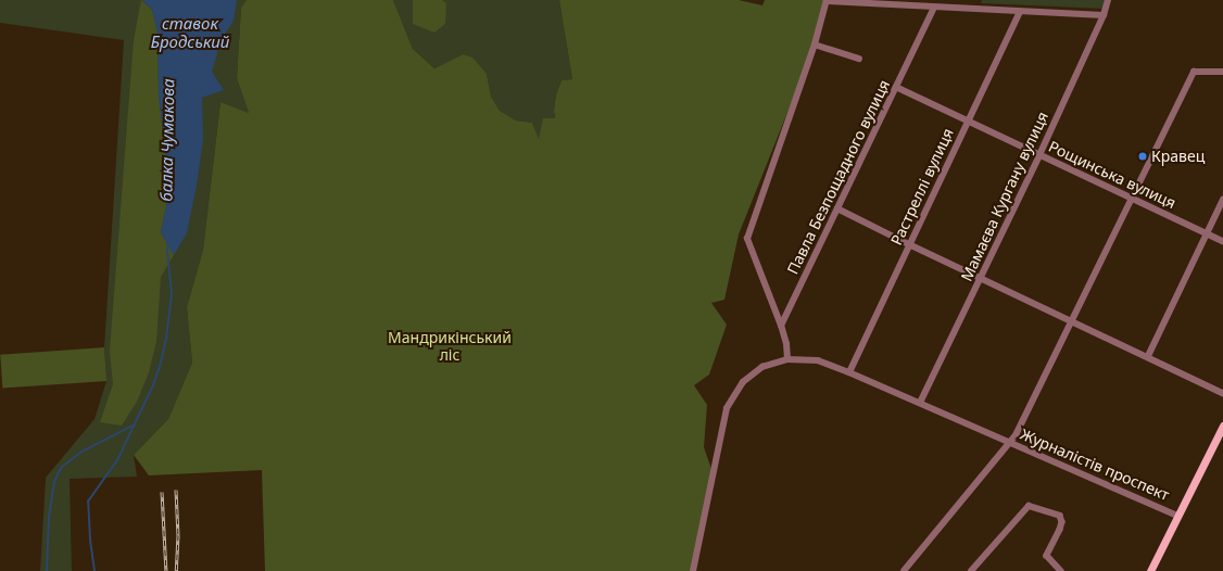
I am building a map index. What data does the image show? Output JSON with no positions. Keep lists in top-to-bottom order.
{
  "streets": {
    "main road": ["Журналістів проспект"],
    "street": [
      "Рощинська вулиця",
      "Павла Безпощадного вулиця",
      "Растреллі вулиця",
      "Мамаєва Кургану вулиця"
    ]
  },
  "crossings": [
    ["Рощинська вулиця", "Павла Безпощадного вулиця"],
    ["Рощинська вулиця", "Растреллі вулиця"],
    ["Рощинська вулиця", "Мамаєва Кургану вулиця"]
  ],
  "water": ["ставок Бродський", "балка Чумакова"],
  "parks": ["Мандрикінський ліс"],
  "places": ["Кравец"]
}
